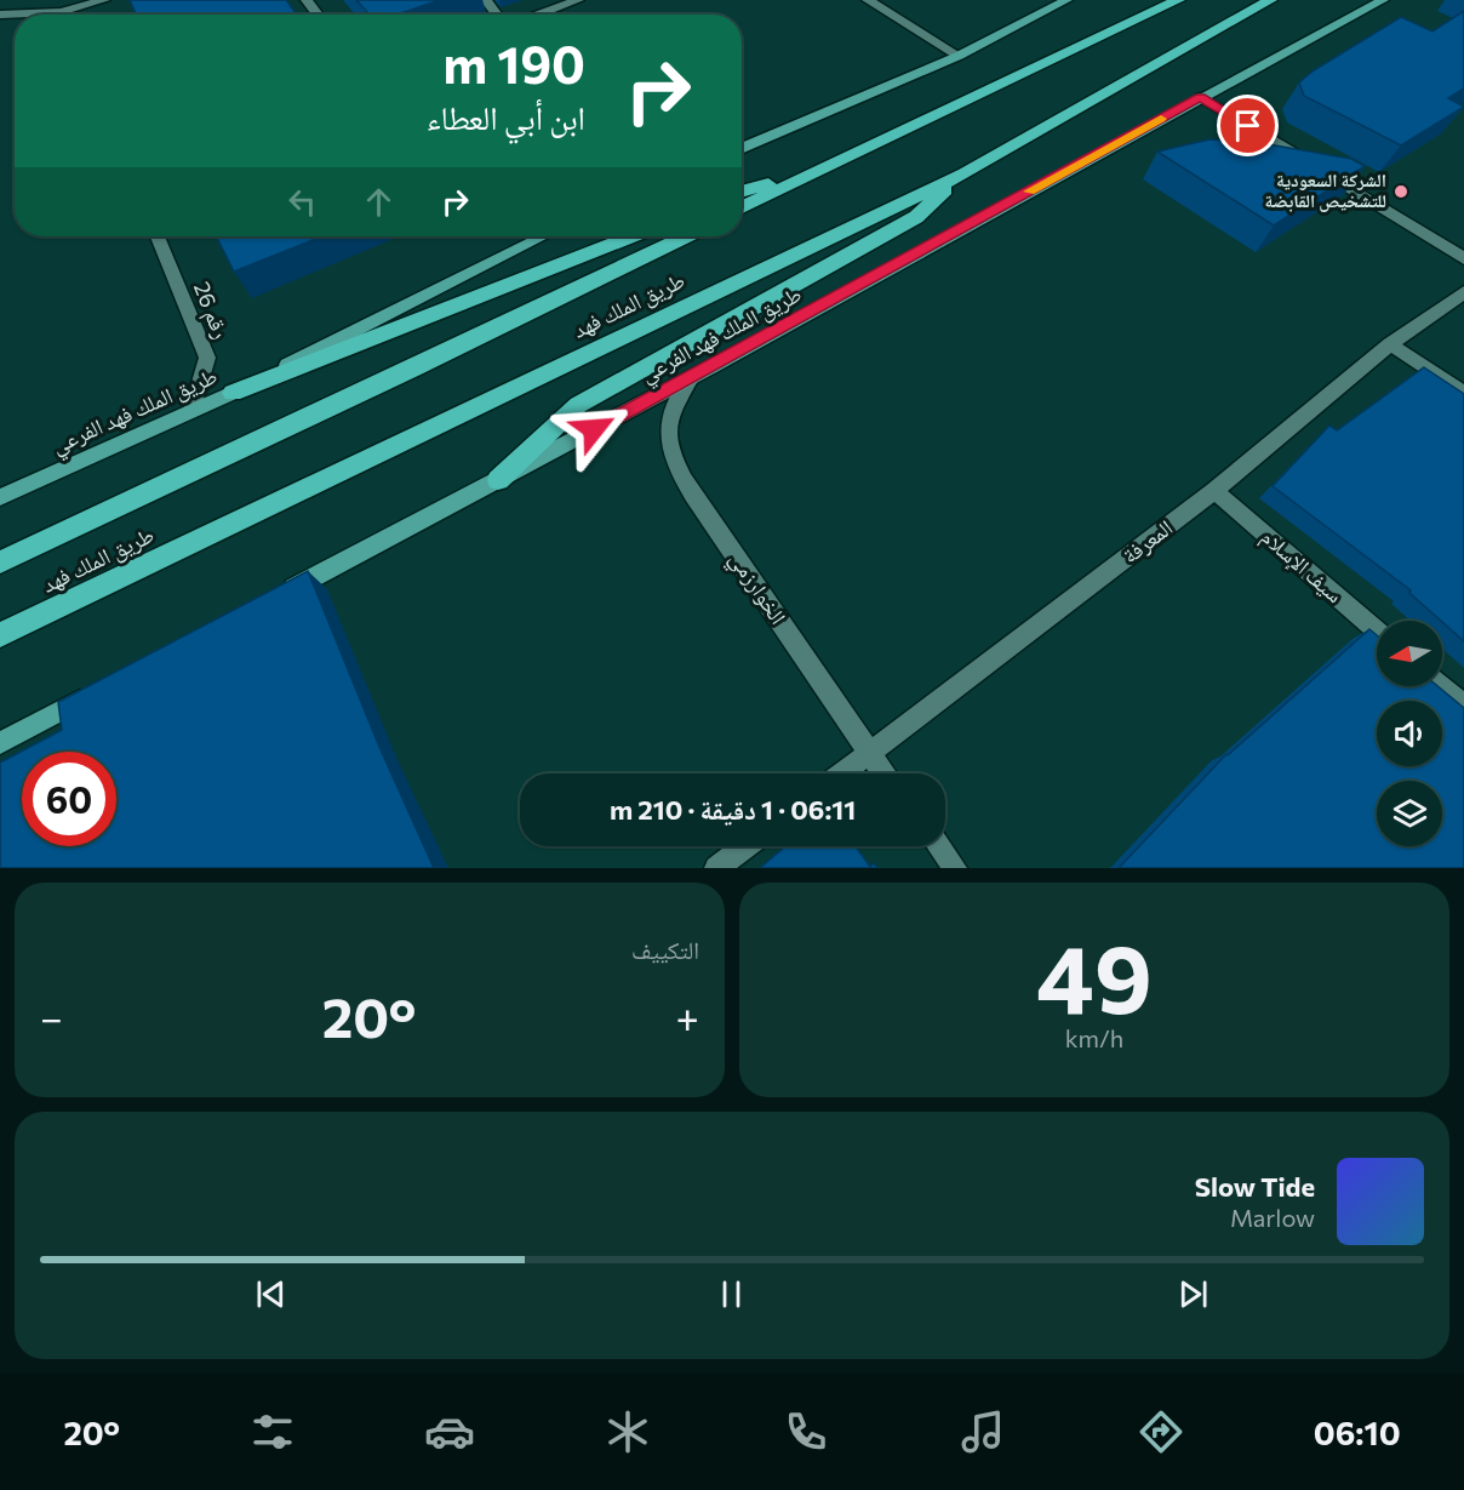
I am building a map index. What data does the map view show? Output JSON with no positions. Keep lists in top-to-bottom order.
{
  "streets": {
    "highway": ["طريق الملك فهد"],
    "main road": ["طريق الملك فهد الفرعي"],
    "street": [
      "رقم 26",
      "المعرفة",
      "سيف الإسلام",
      "الخوارزمي"
    ]
  },
  "crossings": [
    ["رقم 26", "طريق الملك فهد الفرعي"],
    ["طريق الملك فهد الفرعي", "الخوارزمي"],
    ["المعرفة", "سيف الإسلام"],
    ["المعرفة", "الخوارزمي"]
  ],
  "places": ["الشركة السعودية للتشخيص القابضة"],
  "north": "left",
  "page": {
    "turn": ["190 m", "ابن أبي العطاء"],
    "limit": "60",
    "trip": "06:11 · 1 دقيقة · 210 m",
    "tile": [
      ["49", "km/h"],
      "التكييف"
    ],
    "heat": ["−", "20°", "+"],
    "song": ["Slow Tide", "Marlow"],
    "tabs": ["06:10", "20°"]
  }
}
